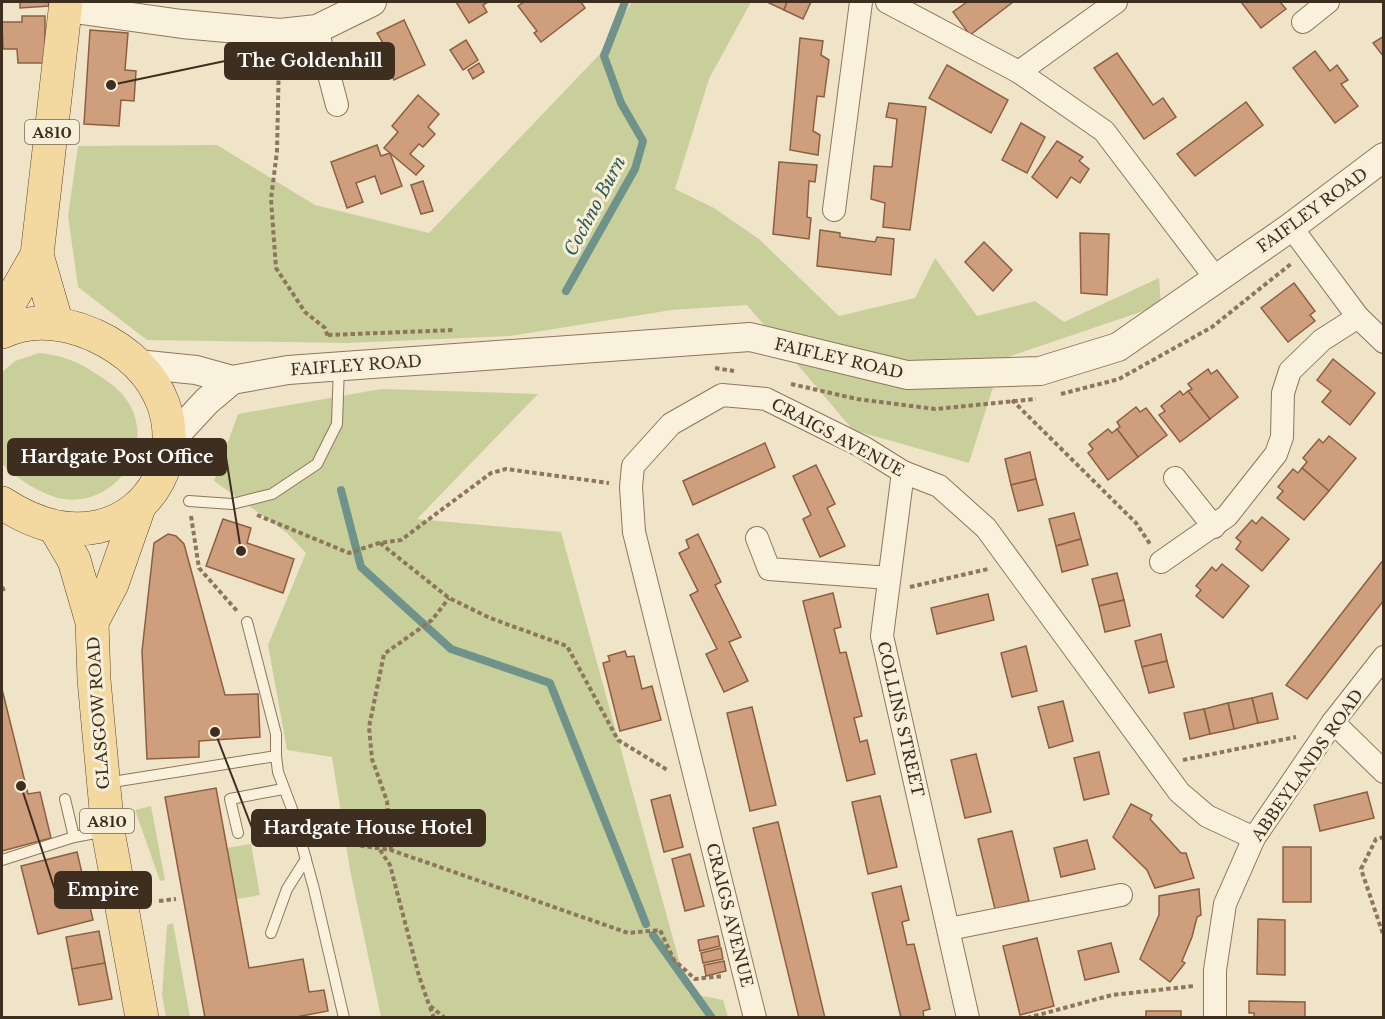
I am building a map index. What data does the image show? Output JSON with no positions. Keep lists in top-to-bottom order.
{
  "streets": {
    "main road": ["A810", "GLASGOW ROAD"],
    "street": [
      "FAIFLEY ROAD",
      "CRAIGS AVENUE",
      "COLLINS STREET",
      "ABBEYLANDS ROAD"
    ]
  },
  "crossings": [
    ["CRAIGS AVENUE", "COLLINS STREET"],
    ["CRAIGS AVENUE", "ABBEYLANDS ROAD"]
  ],
  "water": ["Cochno Burn"],
  "places": [
    "The Goldenhill",
    "Hardgate Post Office",
    "Hardgate House Hotel",
    "Empire"
  ]
}
